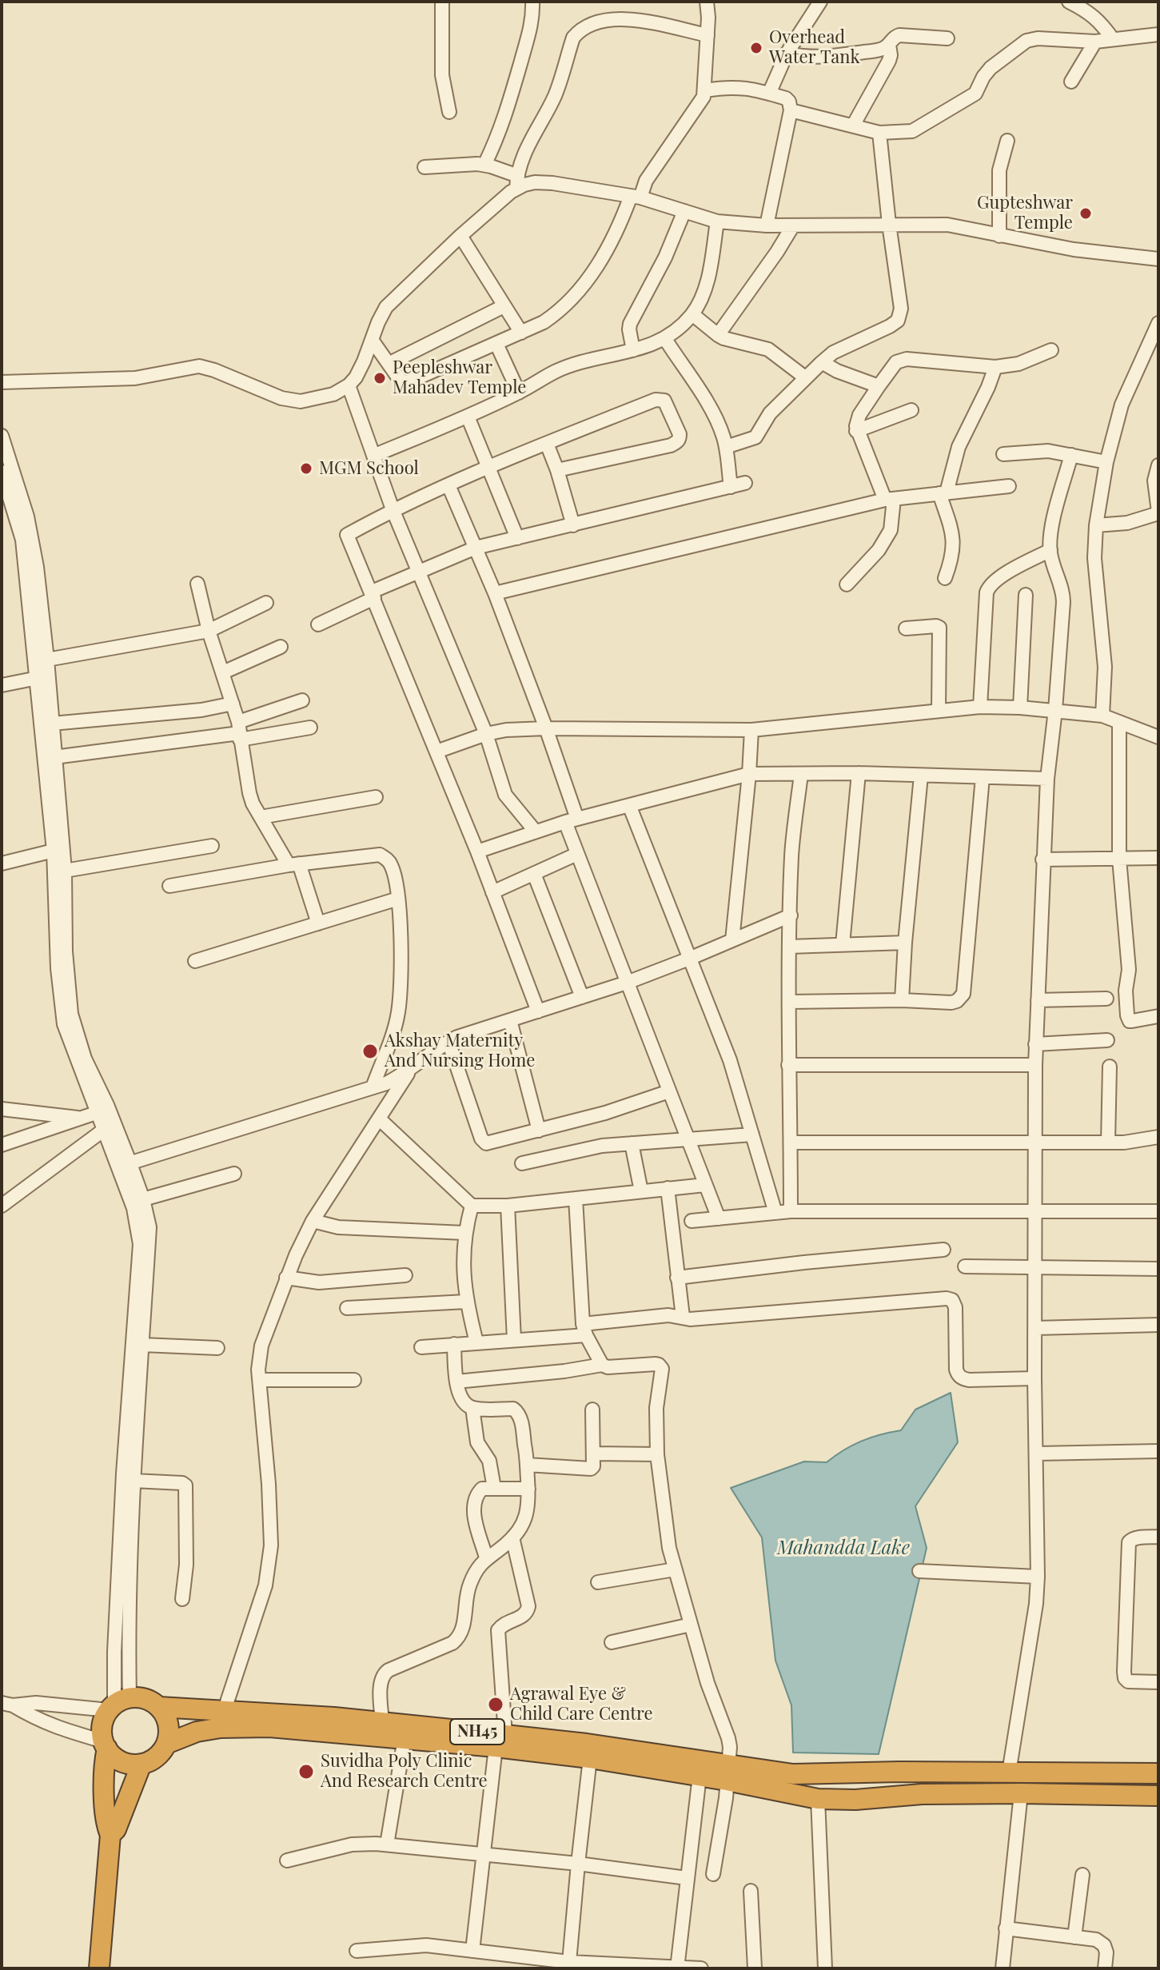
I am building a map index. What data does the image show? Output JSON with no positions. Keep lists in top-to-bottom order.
{
  "streets": {
    "highway": ["NH45"]
  },
  "water": ["Mahandda Lake"],
  "places": [
    "Overhead Water Tank",
    "Gupteshwar Temple",
    "Peepleshwar Mahadev Temple",
    "MGM School",
    "Akshay Maternity And Nursing Home",
    "Agrawal Eye & Child Care Centre",
    "Suvidha Poly Clinic And Research Centre"
  ]
}
